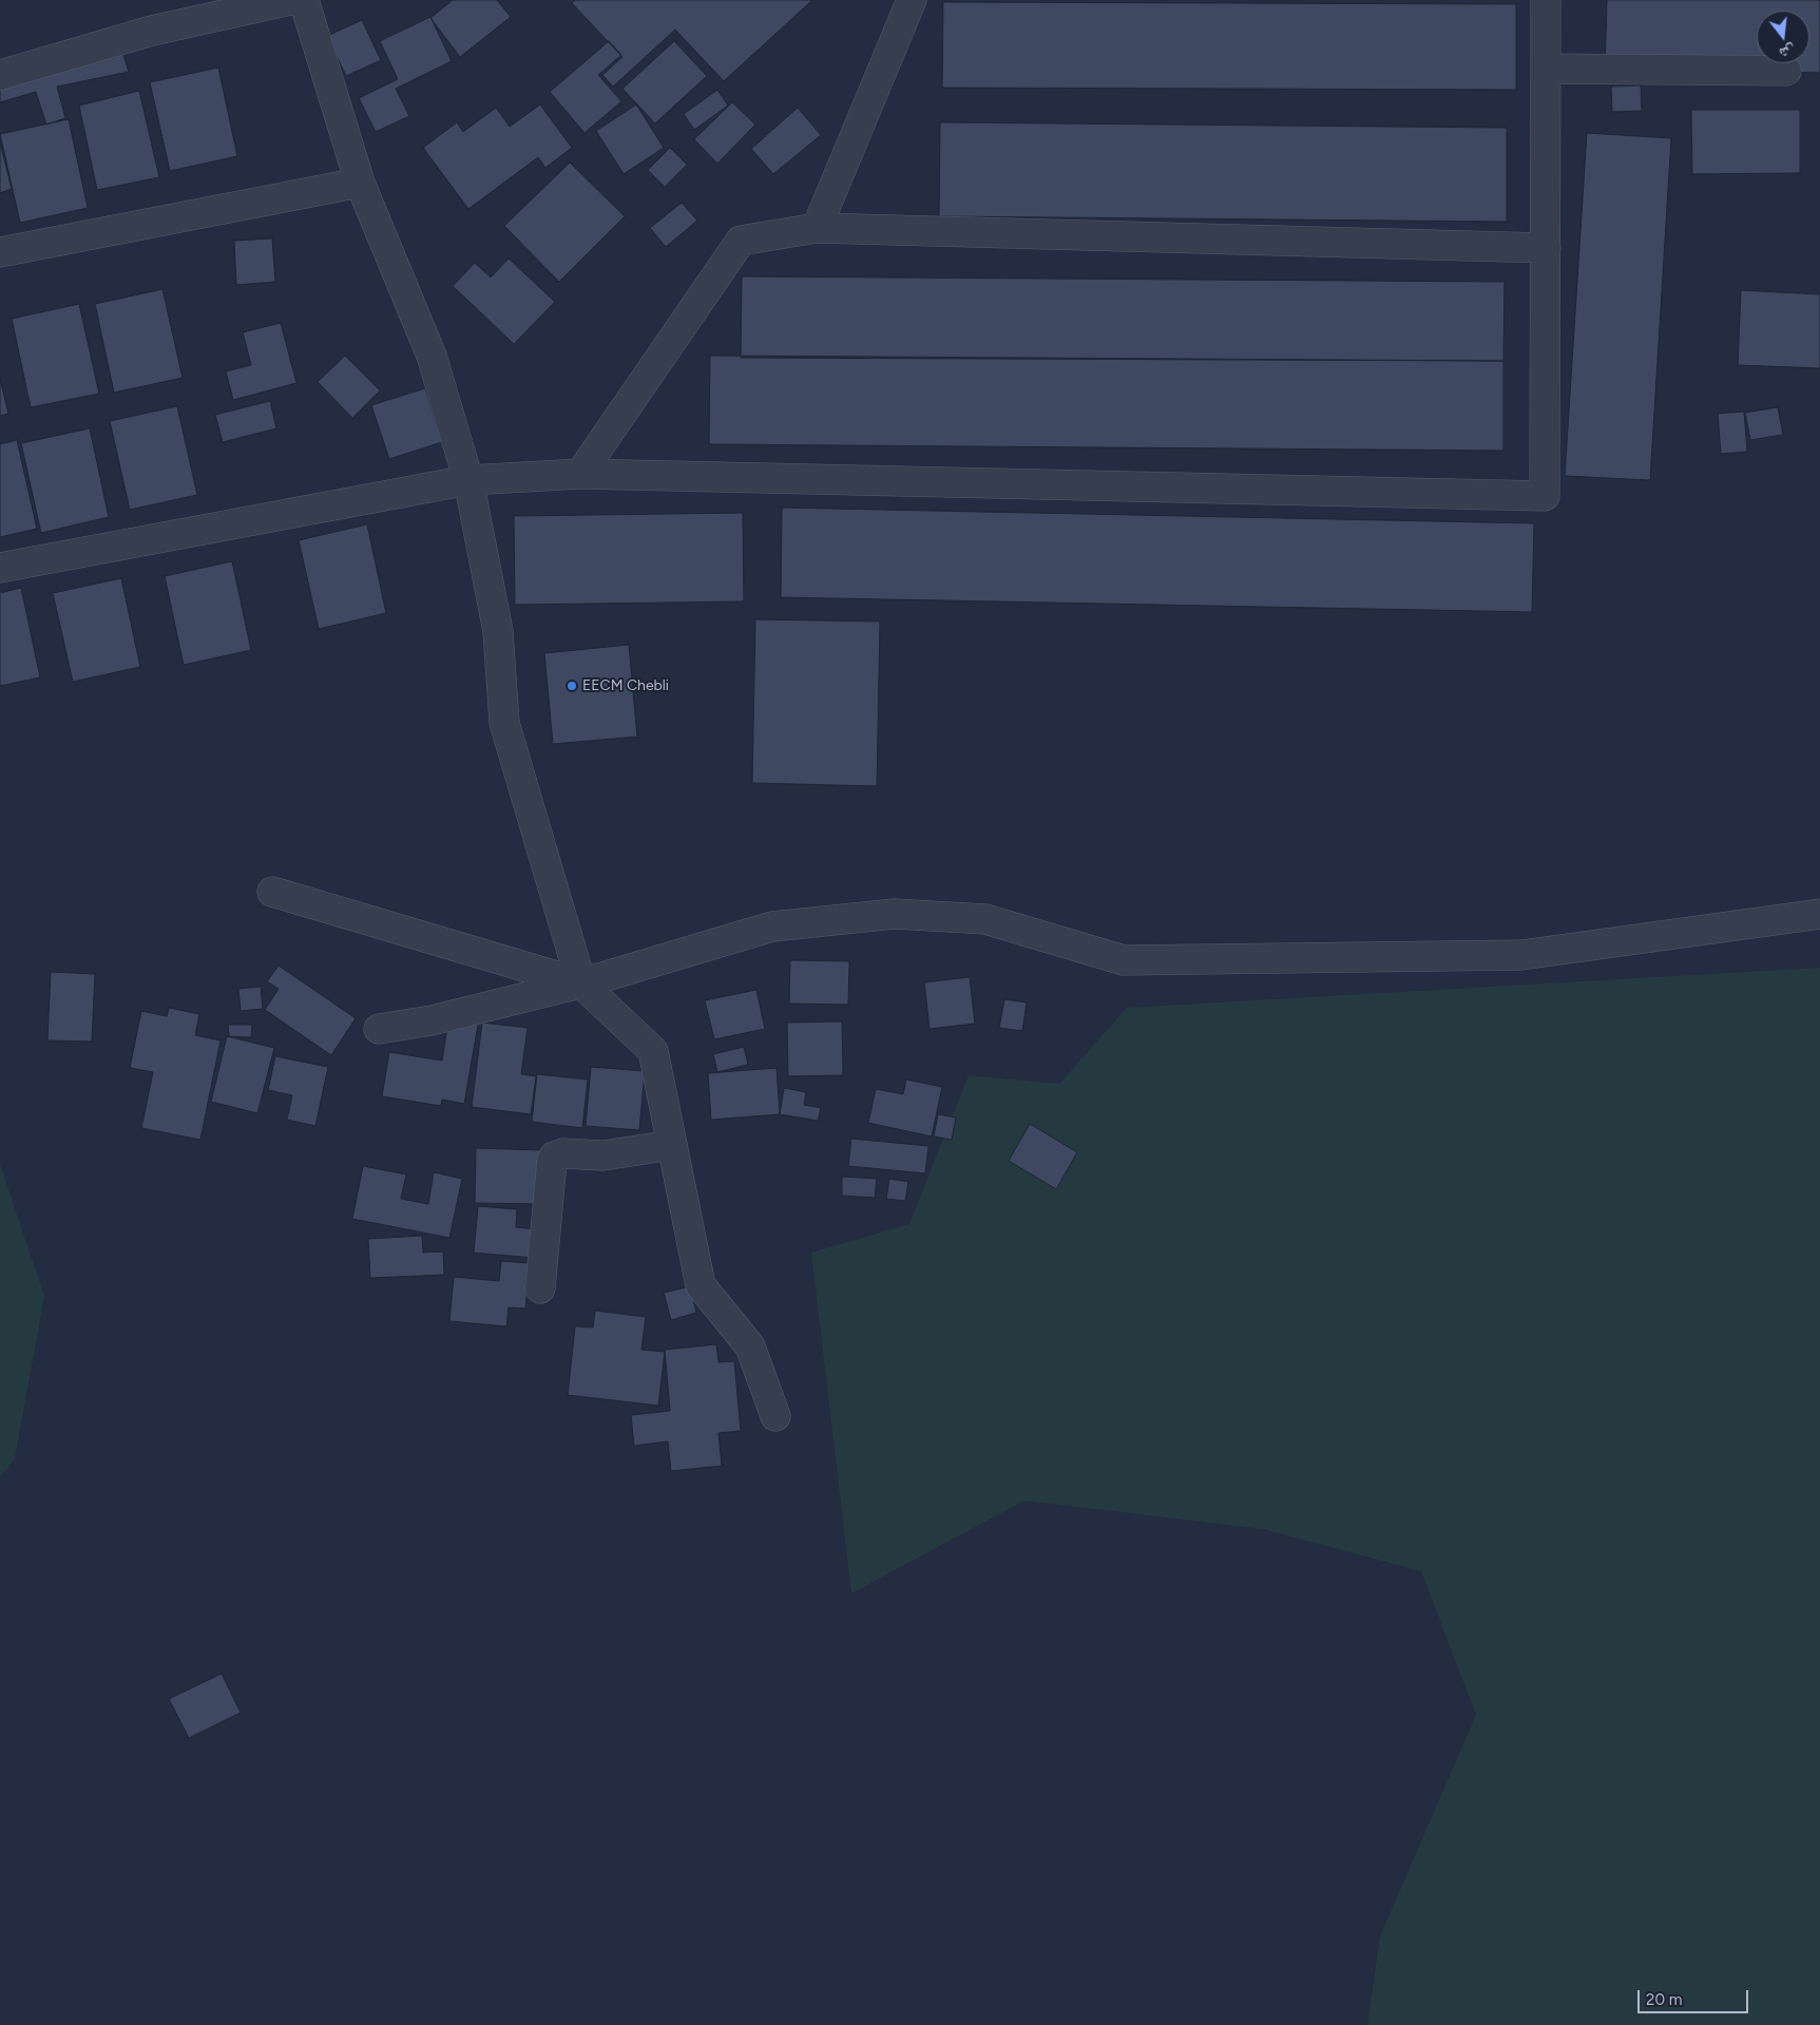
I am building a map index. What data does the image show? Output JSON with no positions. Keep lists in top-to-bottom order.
{
  "places": ["EECM Chebli"],
  "scale_bar": "20 m",
  "north": "bottom"
}
